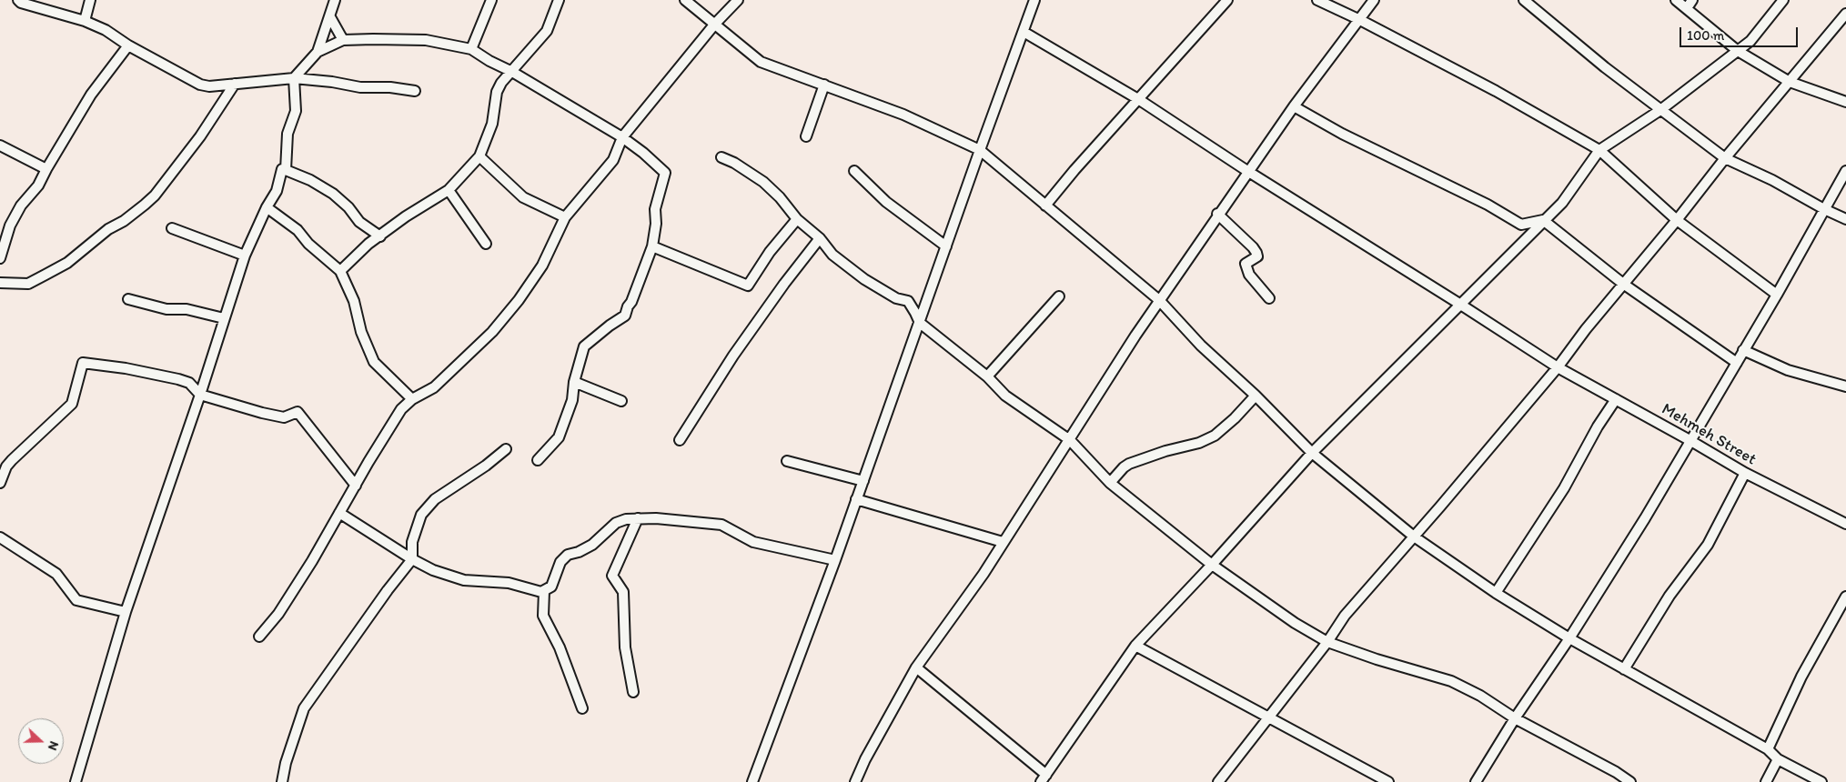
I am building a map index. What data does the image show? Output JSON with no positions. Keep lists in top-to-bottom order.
{
  "streets": {
    "street": ["Mehmeh Street"]
  },
  "scale_bar": "100 m",
  "north": "right"
}
